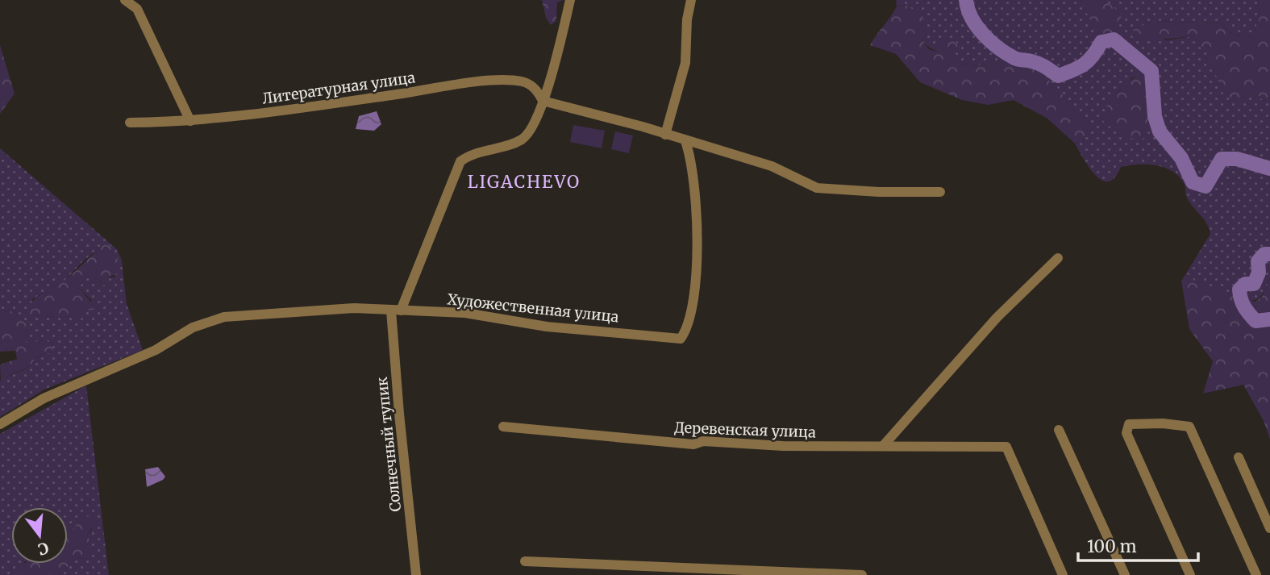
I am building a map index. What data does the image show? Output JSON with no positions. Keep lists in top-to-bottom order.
{
  "streets": {
    "street": [
      "Литературная улица",
      "Художественная улица",
      "Деревенская улица",
      "Солнечный тупик"
    ]
  },
  "crossings": [
    ["Художественная улица", "Солнечный тупик"]
  ],
  "districts": ["LIGACHEVO"],
  "scale_bar": "100 m",
  "north": "bottom"
}
